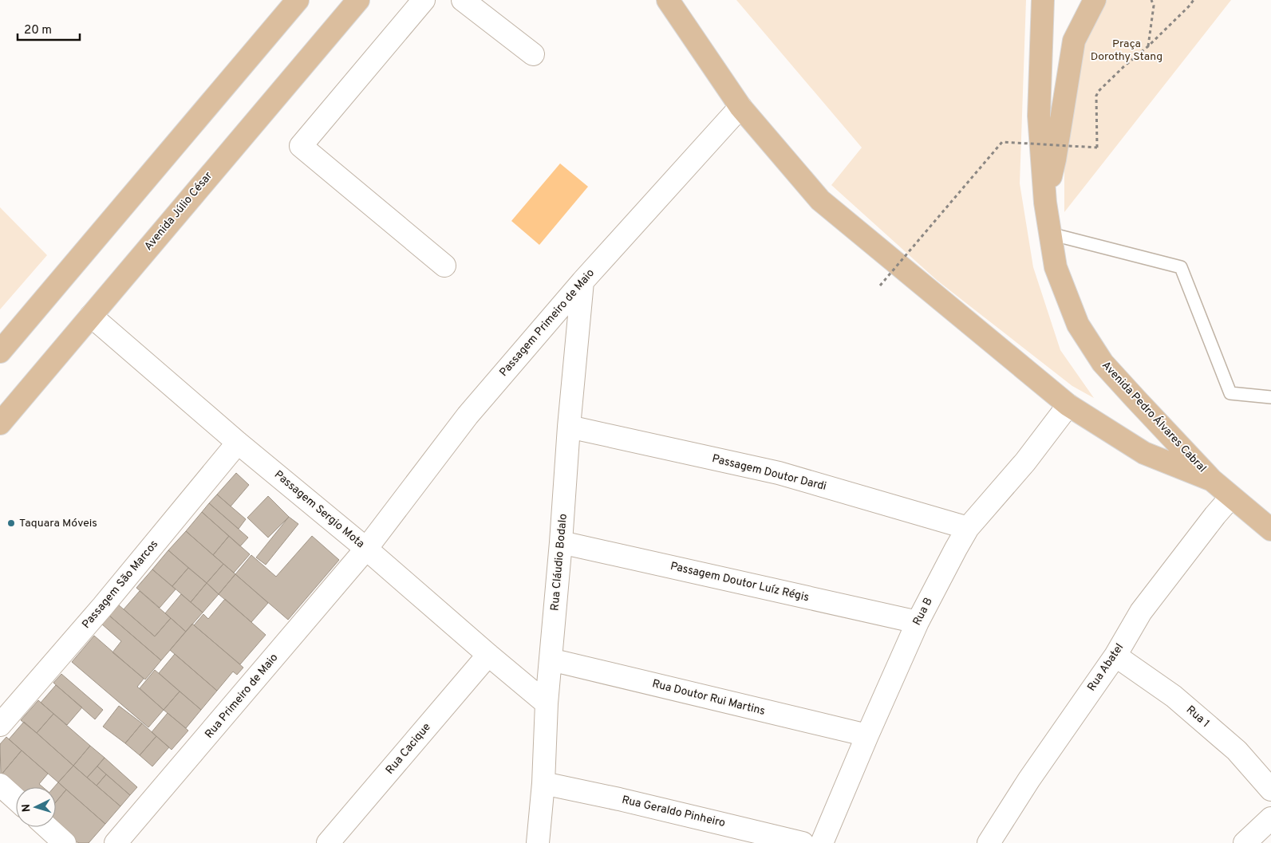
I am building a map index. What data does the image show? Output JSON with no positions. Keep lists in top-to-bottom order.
{
  "streets": {
    "main road": ["Avenida Júlio César", "Avenida Pedro Álvares Cabral"],
    "street": [
      "Passagem Primeiro de Maio",
      "Passagem Doutor Dardi",
      "Passagem Sergio Mota",
      "Rua Cláudio Bodalo",
      "Passagem Doutor Luíz Régis",
      "Passagem São Marcos",
      "Rua B",
      "Rua Abatel",
      "Rua Primeiro de Maio",
      "Rua Doutor Rui Martins",
      "Rua 1",
      "Rua Cacique",
      "Rua Geraldo Pinheiro"
    ]
  },
  "crossings": [
    ["Avenida Júlio César", "Passagem Sergio Mota"],
    ["Passagem Primeiro de Maio", "Passagem Sergio Mota"],
    ["Passagem Primeiro de Maio", "Rua Cláudio Bodalo"],
    ["Passagem Primeiro de Maio", "Rua Primeiro de Maio"],
    ["Avenida Pedro Álvares Cabral", "Rua Abatel"],
    ["Passagem Doutor Dardi", "Rua Cláudio Bodalo"],
    ["Passagem Doutor Dardi", "Rua B"],
    ["Passagem Sergio Mota", "Rua Cláudio Bodalo"],
    ["Passagem Sergio Mota", "Passagem São Marcos"],
    ["Passagem Sergio Mota", "Rua Primeiro de Maio"],
    ["Passagem Sergio Mota", "Rua Cacique"],
    ["Rua Cláudio Bodalo", "Passagem Doutor Luíz Régis"],
    ["Rua Cláudio Bodalo", "Rua Doutor Rui Martins"],
    ["Rua Cláudio Bodalo", "Rua Geraldo Pinheiro"],
    ["Passagem Doutor Luíz Régis", "Rua B"],
    ["Rua B", "Rua Doutor Rui Martins"],
    ["Rua Abatel", "Rua 1"]
  ],
  "parks": ["Praça Dorothy Stang"],
  "places": ["Taquara Móveis"],
  "scale_bar": "20 m",
  "north": "left"
}
